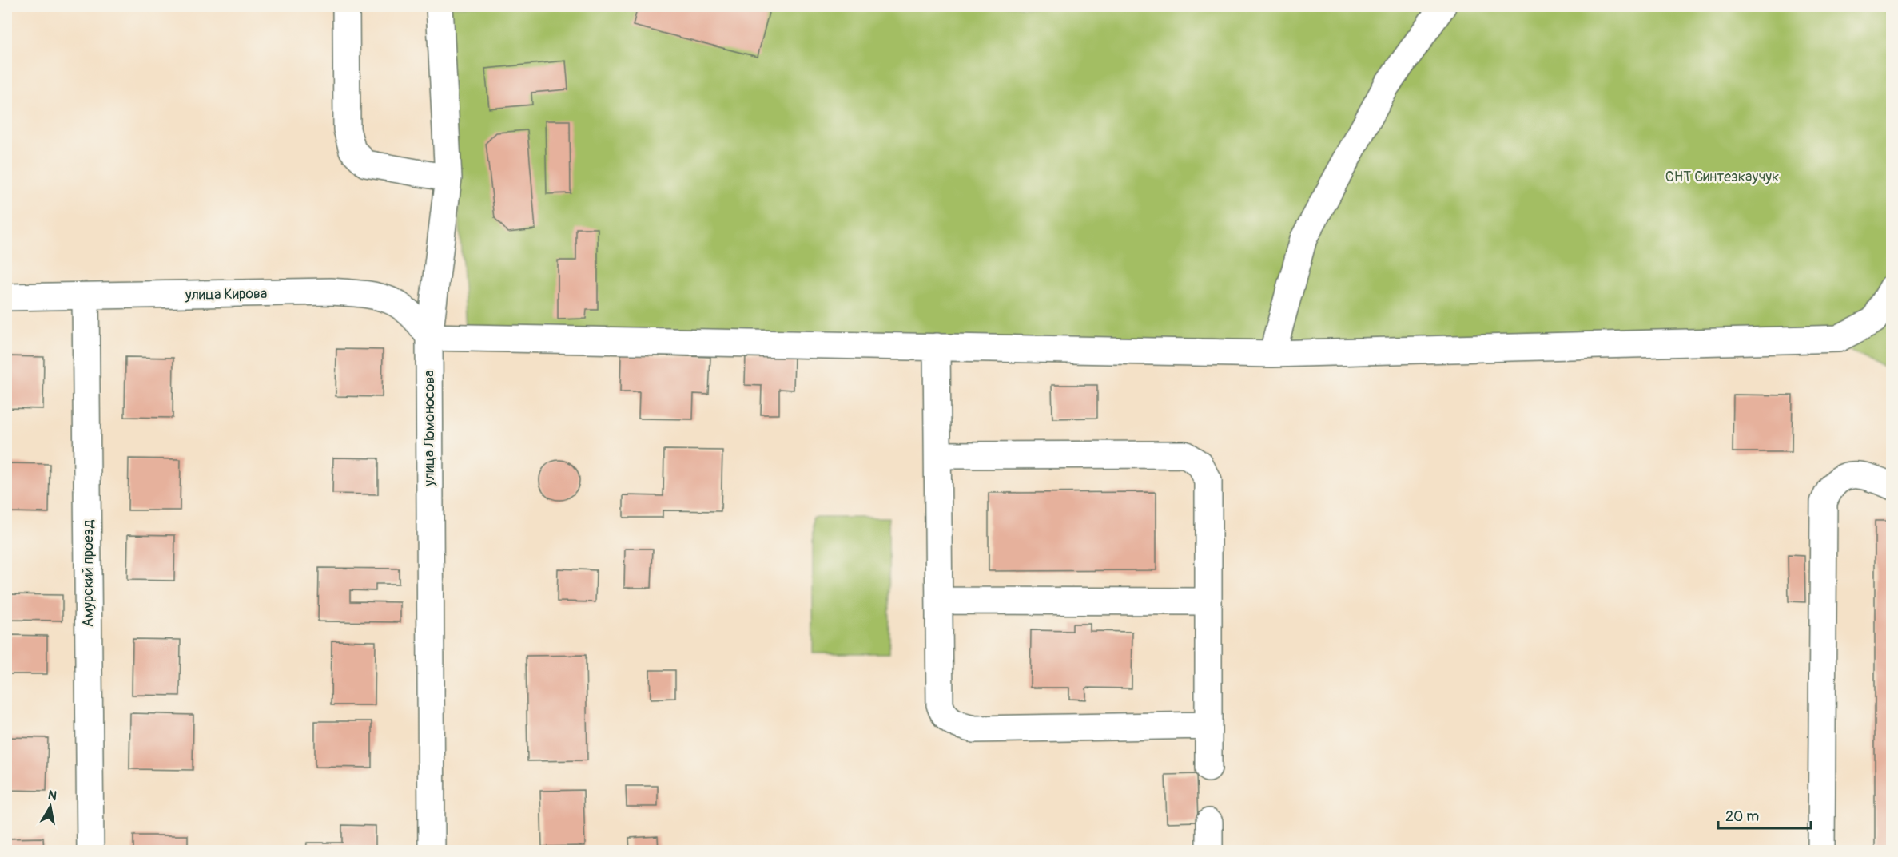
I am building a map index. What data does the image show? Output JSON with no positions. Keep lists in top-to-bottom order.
{
  "streets": {
    "street": ["улица Кирова", "улица Ломоносова", "Амурский проезд"]
  },
  "crossings": [
    ["улица Кирова", "улица Ломоносова"],
    ["улица Кирова", "Амурский проезд"]
  ],
  "parks": ["СНТ Синтезкаучук"],
  "scale_bar": "20 m",
  "north": "top"
}
